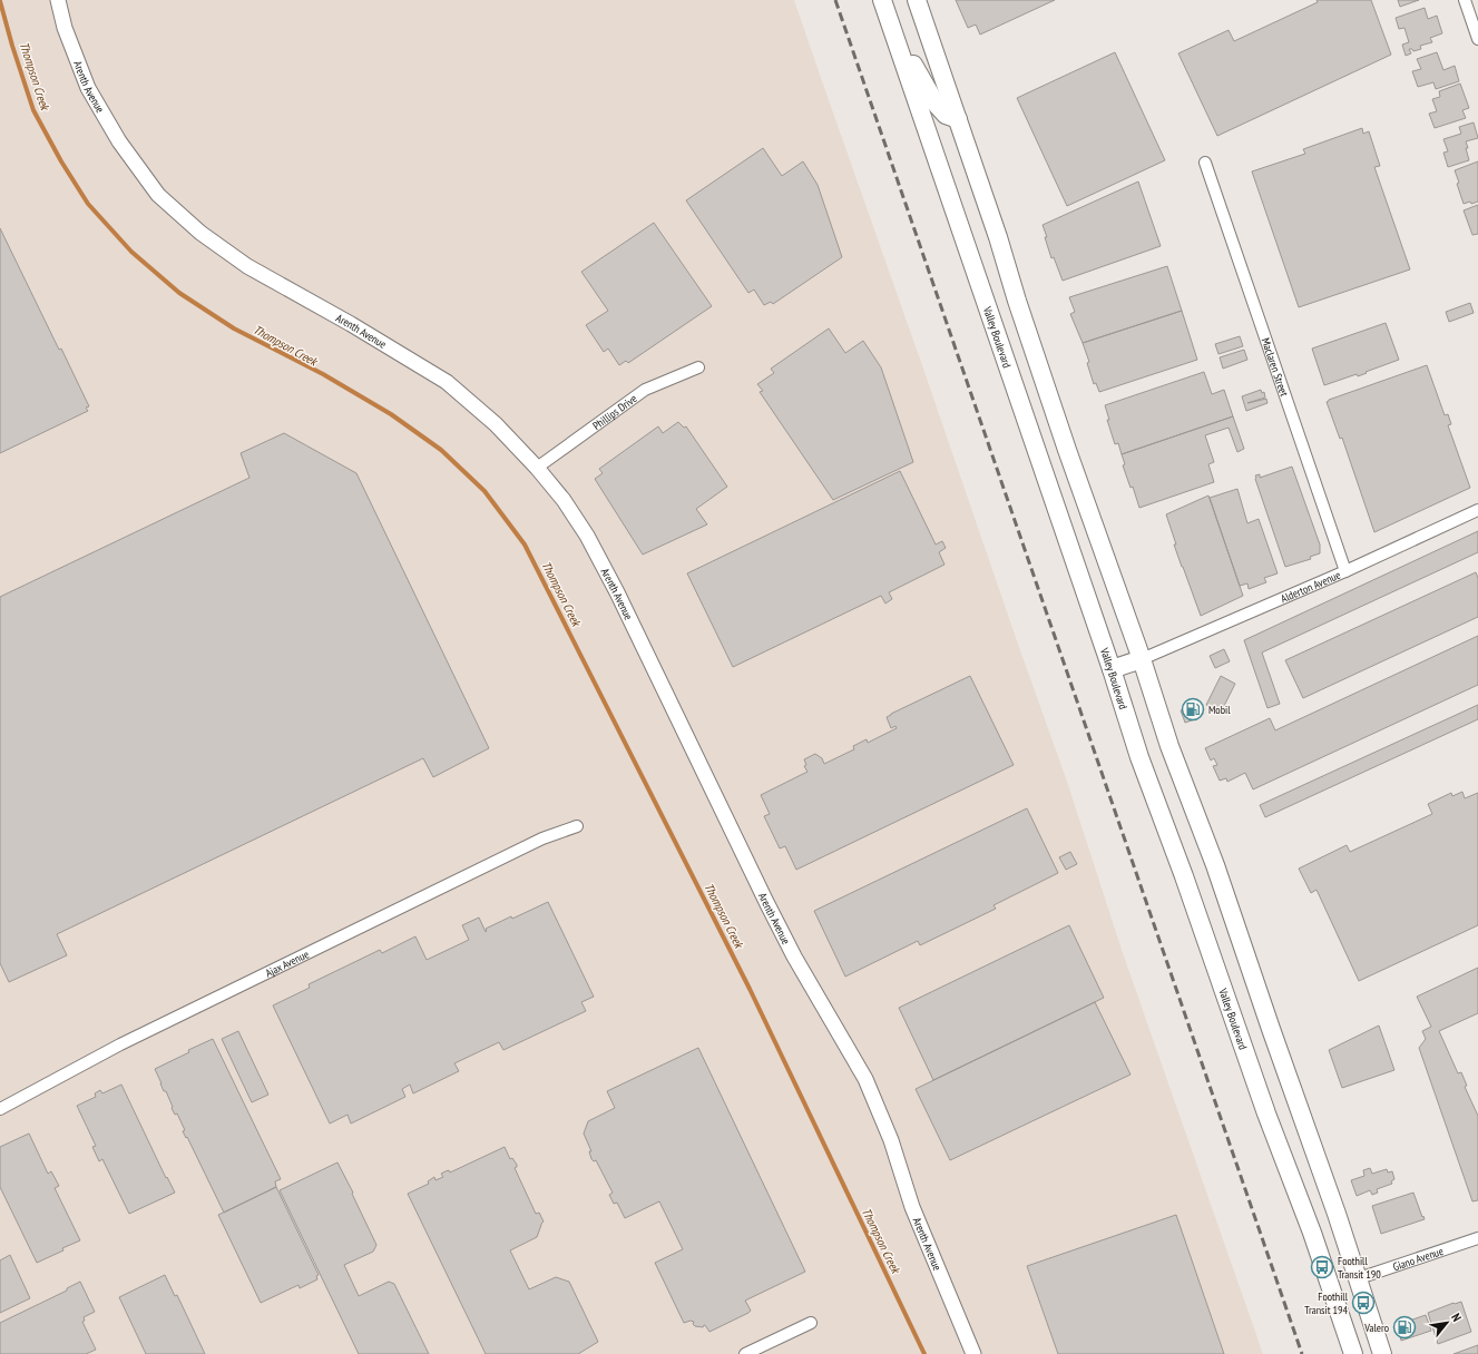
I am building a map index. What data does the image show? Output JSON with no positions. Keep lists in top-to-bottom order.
{
  "streets": {
    "main road": ["Valley Boulevard"],
    "street": [
      "Arenth Avenue",
      "Maclaren Street",
      "Phillips Drive",
      "Alderton Avenue",
      "Ajax Avenue",
      "Giano Avenue"
    ]
  },
  "crossings": [
    ["Arenth Avenue", "Phillips Drive"],
    ["Maclaren Street", "Alderton Avenue"]
  ],
  "water": ["Thompson Creek"],
  "places": {
    "fuel station": ["Mobil", "Valero"],
    "bus stop": ["Foothill Transit 190", "Foothill Transit 194"]
  },
  "north": "top right"
}
